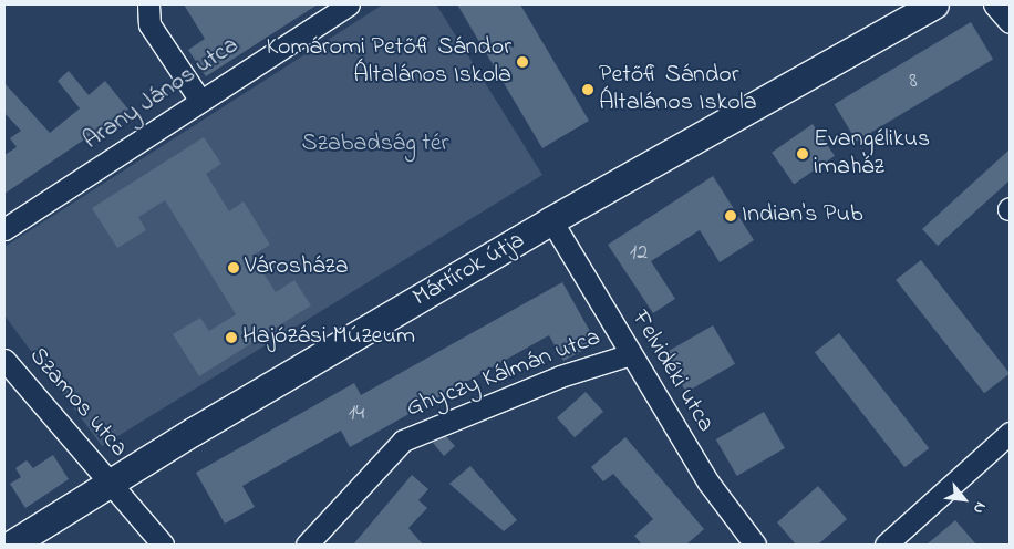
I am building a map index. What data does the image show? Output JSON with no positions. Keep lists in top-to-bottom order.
{
  "streets": {
    "main road": ["Mártírok útja"],
    "street": [
      "Arany János utca",
      "Felvidéki utca",
      "Ghyczy Kálmán utca",
      "Szamos utca"
    ]
  },
  "crossings": [
    ["Mártírok útja", "Felvidéki utca"],
    ["Mártírok útja", "Szamos utca"],
    ["Felvidéki utca", "Ghyczy Kálmán utca"]
  ],
  "parks": ["Szabadság tér"],
  "places": [
    "Komáromi Petőfi Sándor Általános Iskola",
    "Petőfi Sándor Általános Iskola",
    "Evangélikus imaház",
    "Indian's Pub",
    "Városháza",
    "Hajózási Múzeum"
  ],
  "house_numbers": ["8", "12", "14"],
  "north": "bottom right"
}
